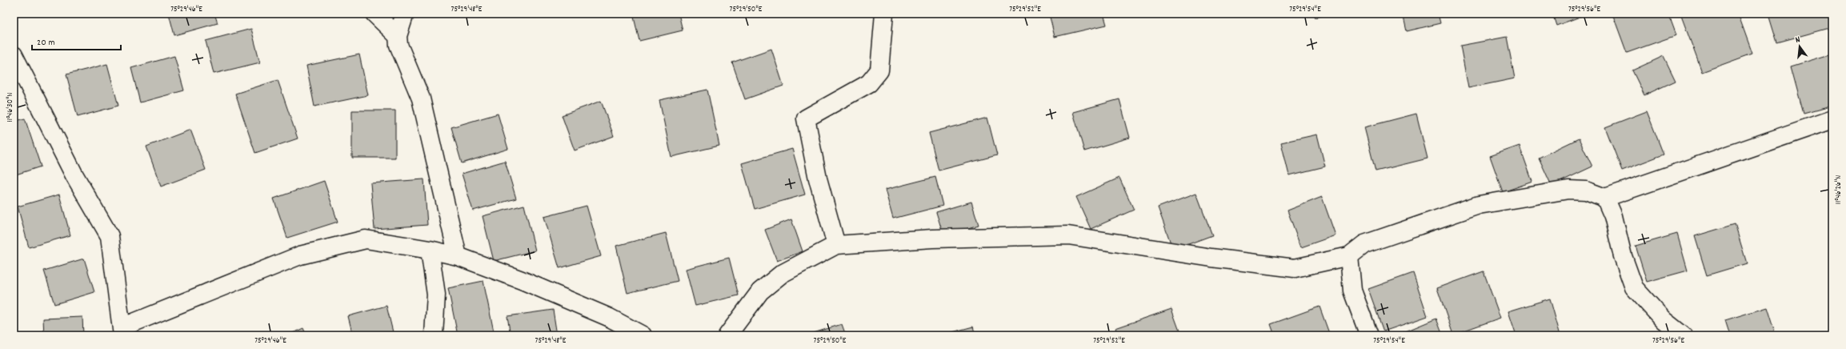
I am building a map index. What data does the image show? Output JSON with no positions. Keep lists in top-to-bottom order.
{
  "scale_bar": "20 m",
  "north": "top",
  "coordinates": [
    "75°29'46\"E",
    "75°29'48\"E",
    "75°29'50\"E",
    "75°29'52\"E",
    "75°29'54\"E",
    "75°29'56\"E",
    "11°46'30\"N",
    "11°46'26\"N"
  ]
}
